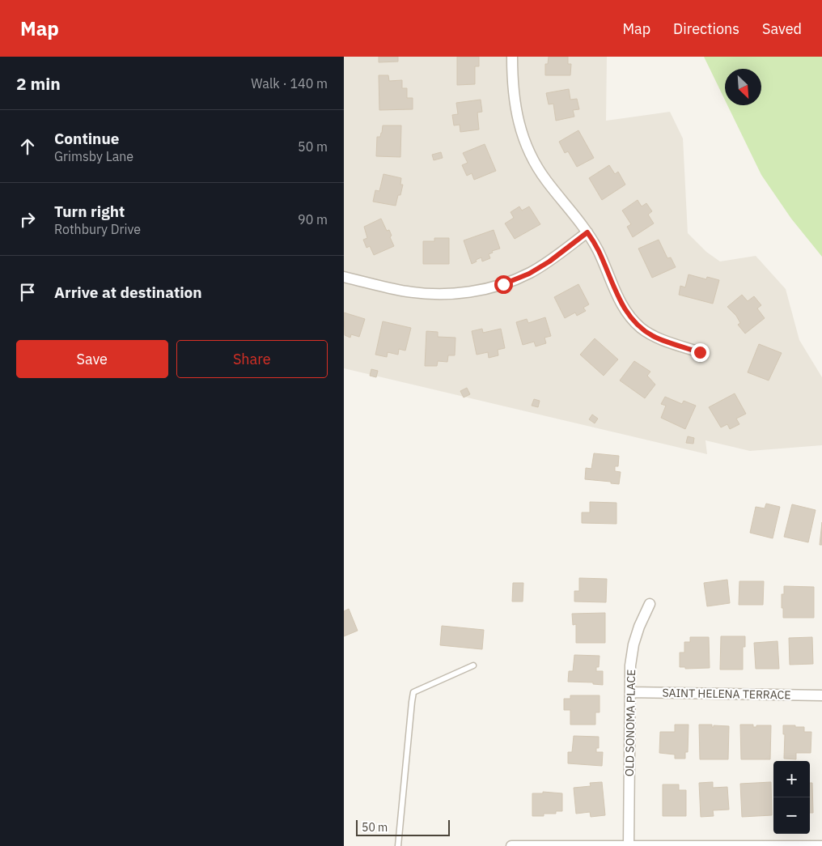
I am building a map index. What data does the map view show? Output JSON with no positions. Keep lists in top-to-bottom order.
{
  "streets": {
    "street": ["SAINT HELENA TERRACE", "OLD SONOMA PLACE"]
  },
  "crossings": [
    ["SAINT HELENA TERRACE", "OLD SONOMA PLACE"]
  ],
  "scale_bar": "50 m",
  "north": "bottom right",
  "page": {
    "header": "Map",
    "nav": ["Map", "Directions", "Saved"],
    "heading": ["2 min", "Walk · 140 m"],
    "list": [
      ["Continue", "Grimsby Lane", "50 m"],
      ["Turn right", "Rothbury Drive", "90 m"],
      "Arrive at destination"
    ],
    "buttons": ["Save", "Share"],
    "map_buttons": ["+", "−"],
    "scale": "50 m"
  }
}
